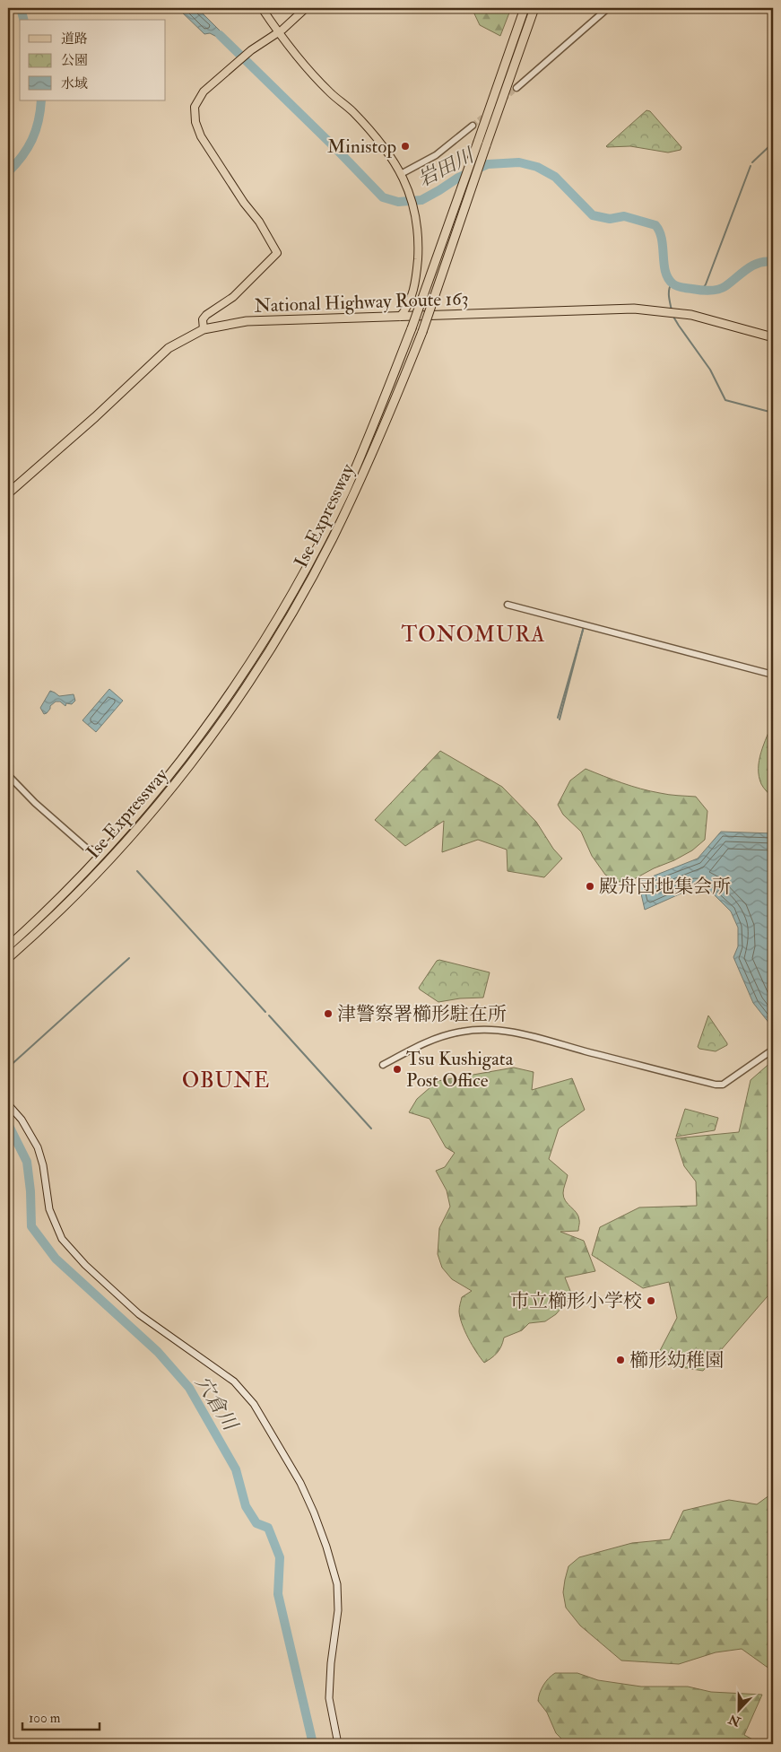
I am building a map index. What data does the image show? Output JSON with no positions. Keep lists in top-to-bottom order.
{
  "streets": {
    "highway": ["National Highway Route 163", "Ise Expressway"]
  },
  "districts": ["TONOMURA", "OBUNE"],
  "water": ["岩田川", "穴倉川"],
  "places": [
    "Ministop",
    "殿舟団地集会所",
    "津警察署櫛形駐在所",
    "Tsu Kushigata Post Office",
    "市立櫛形小学校",
    "櫛形幼稚園"
  ],
  "legend": ["道路", "公園", "水域"],
  "scale_bar": "100 m",
  "north": "bottom"
}
